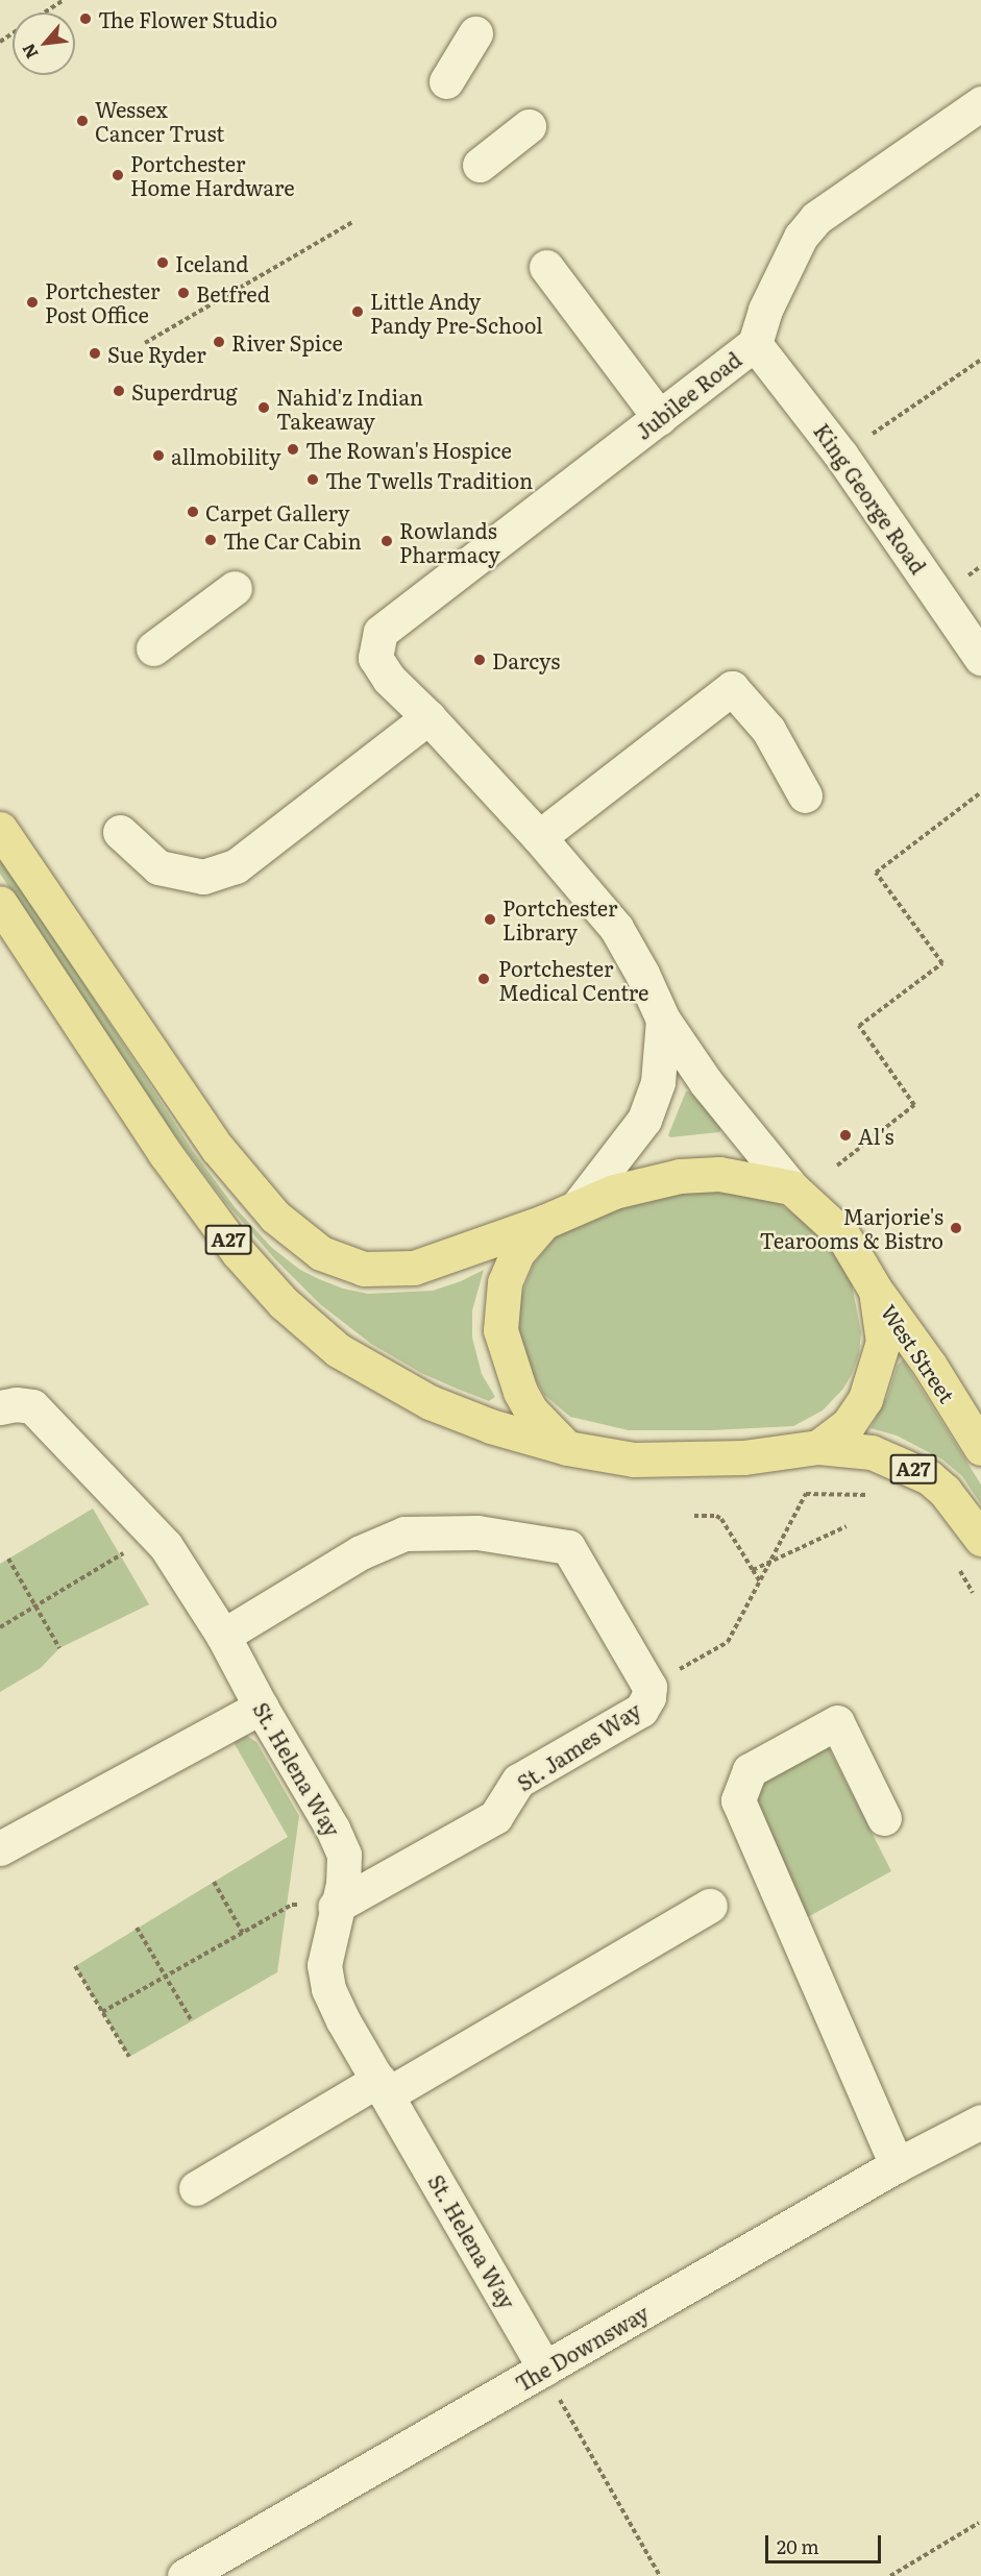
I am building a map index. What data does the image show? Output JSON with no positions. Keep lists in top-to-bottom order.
{
  "streets": {
    "main road": ["A27", "West Street"],
    "street": [
      "Jubilee Road",
      "King George Road",
      "St. James Way",
      "St. Helena Way",
      "The Downsway"
    ]
  },
  "crossings": [
    ["Jubilee Road", "King George Road"],
    ["St. James Way", "St. Helena Way"],
    ["St. Helena Way", "The Downsway"]
  ],
  "places": [
    "The Flower Studio",
    "Wessex Cancer Trust",
    "Portchester Home Hardware",
    "Iceland",
    "Betfred",
    "Portchester Post Office",
    "Little Andy Pandy Pre-School",
    "River Spice",
    "Sue Ryder",
    "Superdrug",
    "Nahid'z Indian Takeaway",
    "The Rowan's Hospice",
    "allmobility",
    "The Twells Tradition",
    "Carpet Gallery",
    "The Car Cabin",
    "Rowlands Pharmacy",
    "Darcys",
    "Portchester Library",
    "Portchester Medical Centre",
    "Al's",
    "Marjorie's Tearooms & Bistro"
  ],
  "scale_bar": "20 m",
  "north": "bottom left"
}
